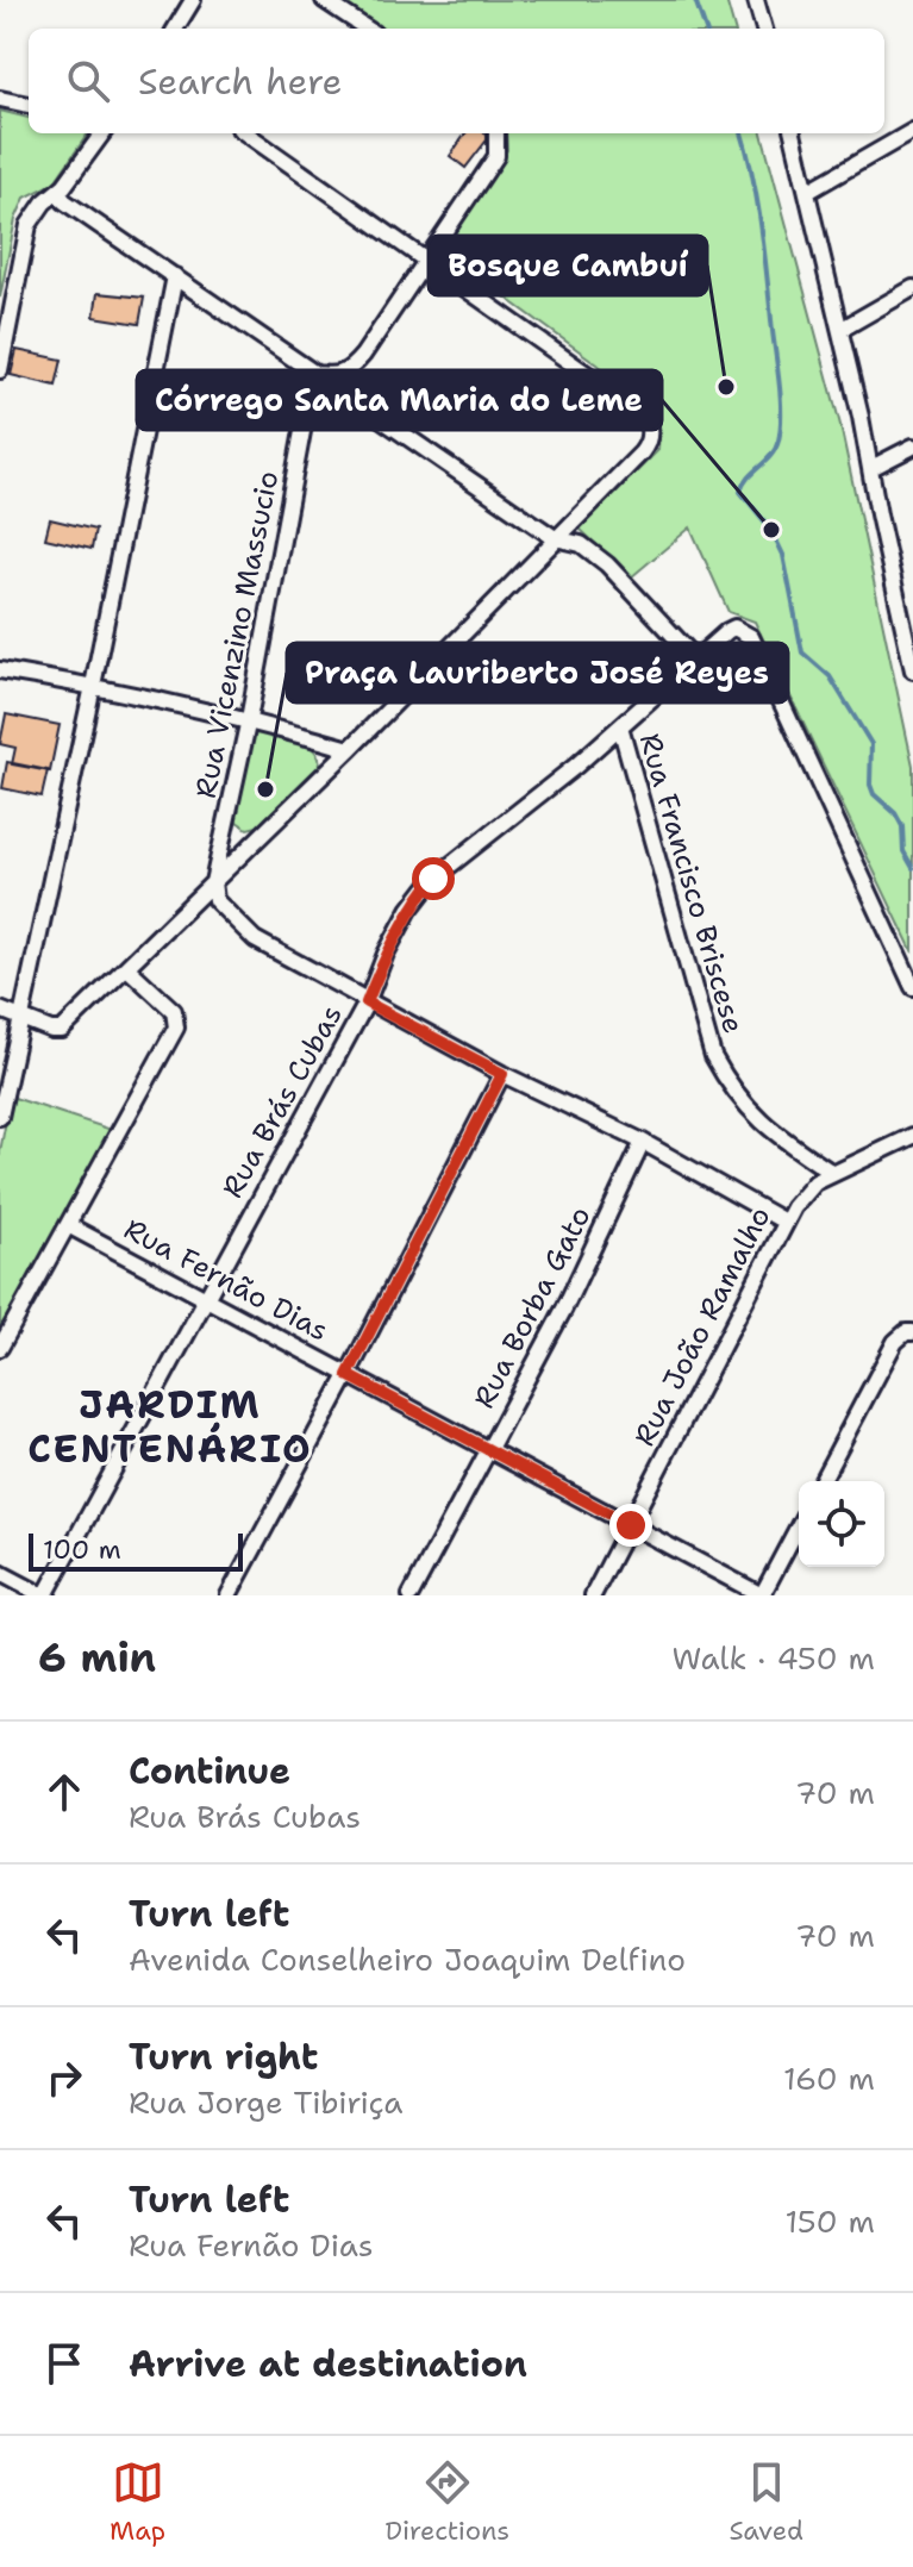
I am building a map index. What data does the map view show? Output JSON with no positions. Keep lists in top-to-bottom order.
{
  "streets": {
    "street": [
      "Rua Vicenzino Massucio",
      "Rua Francisco Briscese",
      "Rua Brás Cubas",
      "Rua Fernão Dias",
      "Rua Borba Gato",
      "Rua João Ramalho"
    ]
  },
  "crossings": [
    ["Rua Francisco Briscese", "Rua Brás Cubas"],
    ["Rua Francisco Briscese", "Rua João Ramalho"],
    ["Rua Brás Cubas", "Rua Fernão Dias"],
    ["Rua Fernão Dias", "Rua Borba Gato"],
    ["Rua Fernão Dias", "Rua João Ramalho"]
  ],
  "districts": ["JARDIM CENTENÁRIO"],
  "places": ["Bosque Cambuí", "Córrego Santa Maria do Leme", "Praça Lauriberto José Reyes"],
  "scale_bar": "100 m",
  "page": {
    "search": "Search here",
    "scale": "100 m",
    "heading": ["6 min", "Walk · 450 m"],
    "list": [
      ["Continue", "Rua Brás Cubas", "70 m"],
      ["Turn left", "Avenida Conselheiro Joaquim Delfino", "70 m"],
      ["Turn right", "Rua Jorge Tibiriça", "160 m"],
      ["Turn left", "Rua Fernão Dias", "150 m"],
      "Arrive at destination"
    ],
    "nav": ["Map", "Directions", "Saved"]
  }
}
